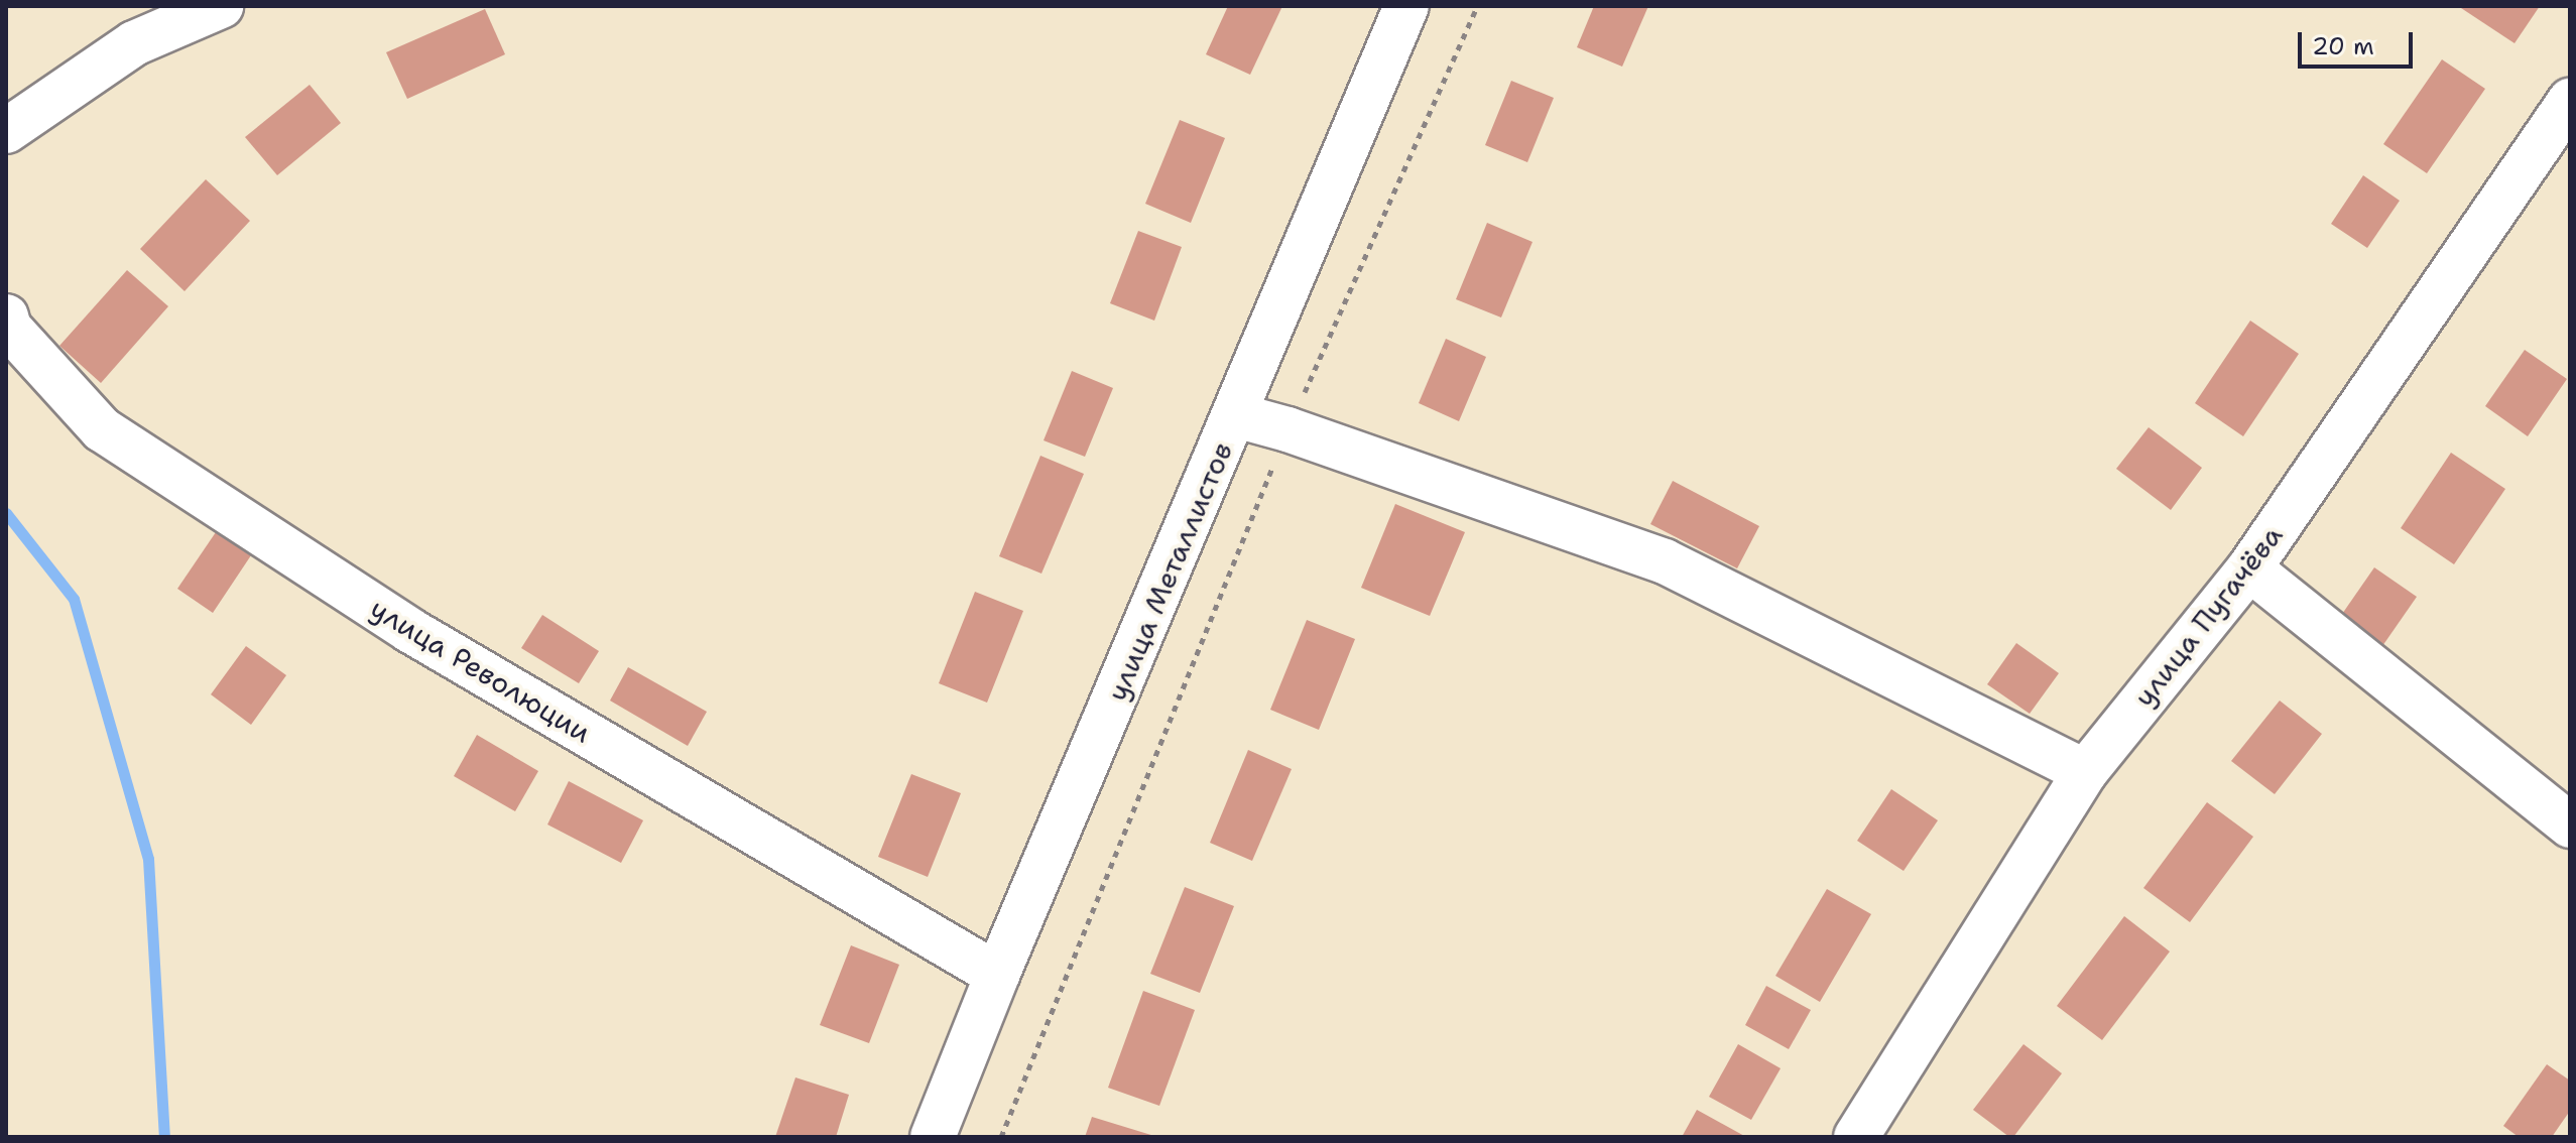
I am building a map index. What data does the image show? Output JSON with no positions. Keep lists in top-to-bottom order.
{
  "streets": {
    "street": ["улица Металлистов", "улица Пугачёва", "улица Революции"]
  },
  "crossings": [
    ["улица Металлистов", "улица Революции"]
  ],
  "scale_bar": "20 m"
}
